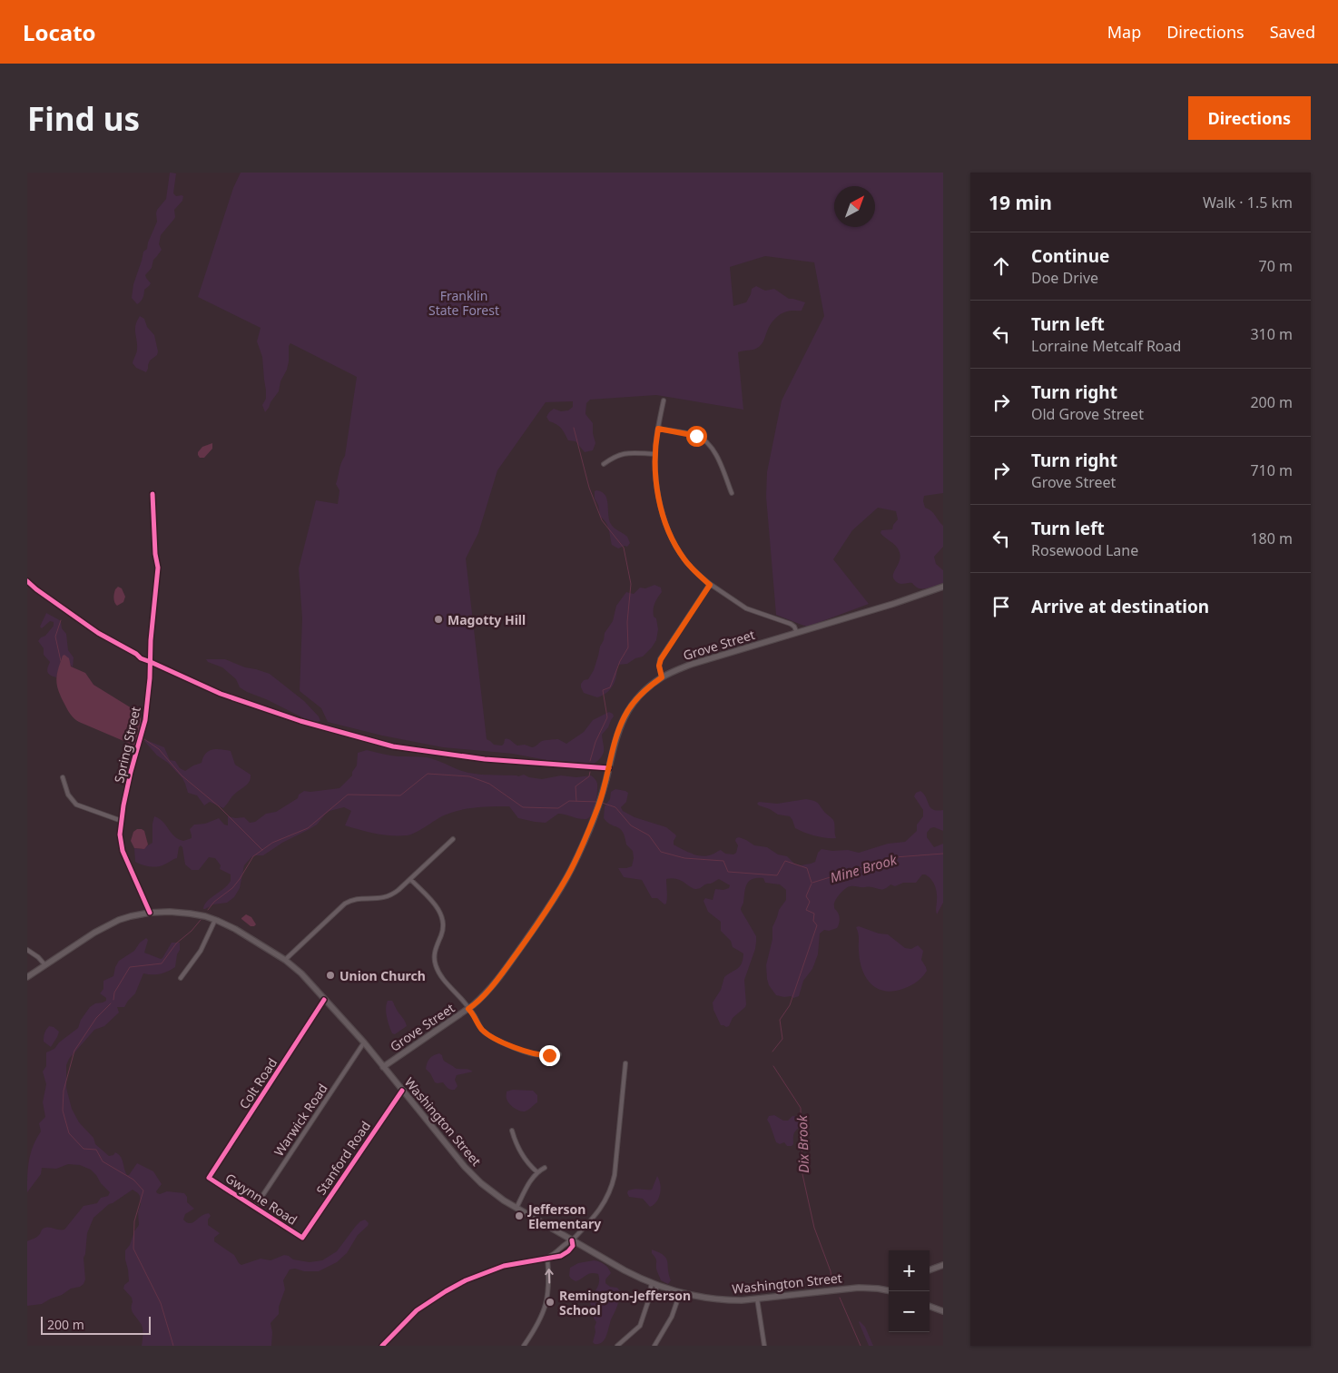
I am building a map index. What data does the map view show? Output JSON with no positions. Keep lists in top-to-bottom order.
{
  "streets": {
    "main road": ["Grove Street", "Washington Street"],
    "street": [
      "Spring Street",
      "Colt Road",
      "Warwick Road",
      "Stanford Road",
      "Gwynne Road"
    ]
  },
  "crossings": [
    ["Grove Street", "Washington Street"],
    ["Spring Street", "Washington Street"],
    ["Colt Road", "Washington Street"],
    ["Colt Road", "Gwynne Road"],
    ["Warwick Road", "Washington Street"],
    ["Warwick Road", "Gwynne Road"],
    ["Washington Street", "Stanford Road"],
    ["Stanford Road", "Gwynne Road"]
  ],
  "water": ["Mine Brook", "Dix Brook"],
  "parks": ["Franklin State Forest"],
  "places": [
    "Magotty Hill",
    "Union Church",
    "Jefferson Elementary",
    "Remington-Jefferson School"
  ],
  "scale_bar": "200 m",
  "north": "top right",
  "page": {
    "header": "Locato",
    "nav": ["Map", "Directions", "Saved"],
    "buttons": "Directions",
    "title": "Find us",
    "heading": ["19 min", "Walk · 1.5 km"],
    "list": [
      ["Continue", "Doe Drive", "70 m"],
      ["Turn left", "Lorraine Metcalf Road", "310 m"],
      ["Turn right", "Old Grove Street", "200 m"],
      ["Turn right", "Grove Street", "710 m"],
      ["Turn left", "Rosewood Lane", "180 m"],
      "Arrive at destination"
    ],
    "map_buttons": ["+", "−"],
    "scale": "200 m"
  }
}
